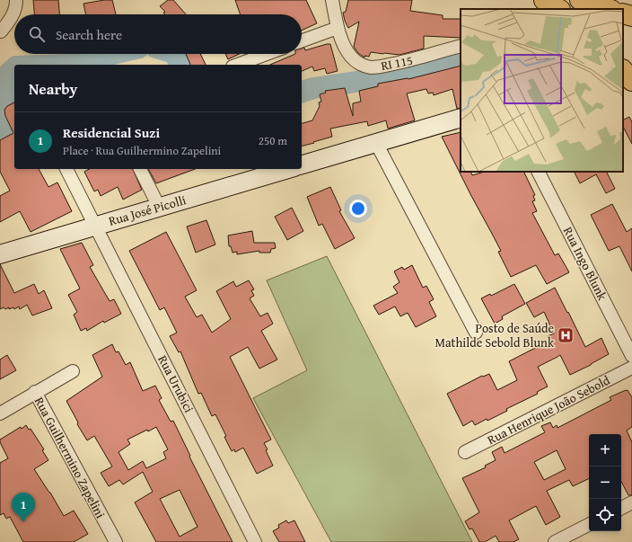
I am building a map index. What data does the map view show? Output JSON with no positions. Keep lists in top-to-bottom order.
{
  "streets": {
    "street": [
      "RI 115",
      "Rua José Picolli",
      "Rua Ingo Blunk",
      "Rua Urubici",
      "Rua Henrique João Sebold",
      "Rua Guilhermino Zapelini"
    ]
  },
  "crossings": [
    ["Rua José Picolli", "Rua Urubici"]
  ],
  "places": {
    "hospital": ["Posto de Saúde Mathilde Sebold Blunk"]
  },
  "page": {
    "search": "Search here",
    "heading": "Nearby",
    "list": [
      {
        "mark": "1",
        "name": "Residencial Suzi",
        "note": "Place · Rua Guilhermino Zapelini",
        "value": "250 m"
      }
    ],
    "map_buttons": ["+", "−"],
    "pins": "1"
  }
}
